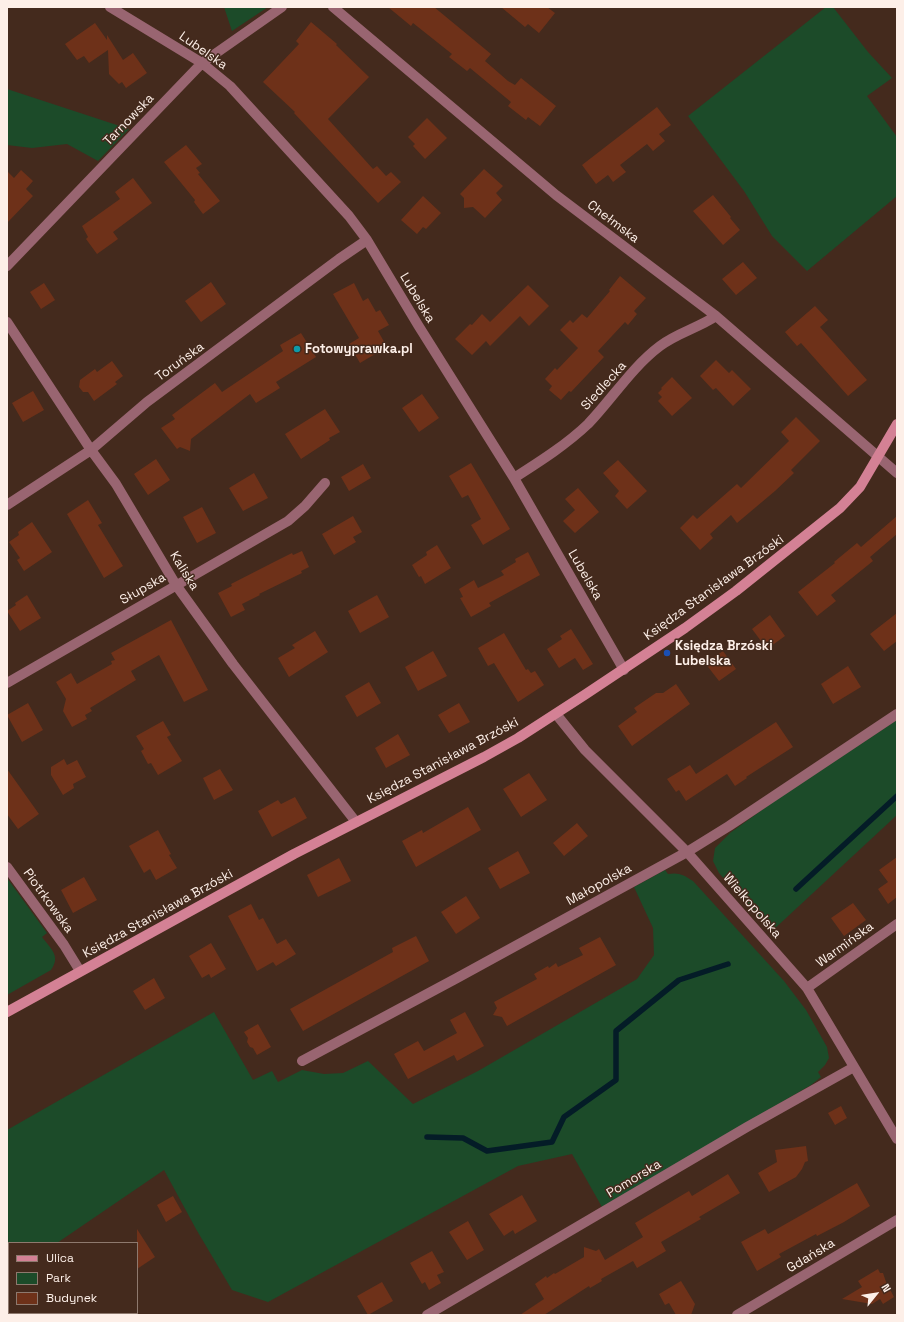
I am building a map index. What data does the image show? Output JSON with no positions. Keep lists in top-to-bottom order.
{
  "streets": {
    "street": [
      "Lubelska",
      "Tarnowska",
      "Chełmska",
      "Toruńska",
      "Siedlecka",
      "Kaliska",
      "Księdza Stanisława Brzóski",
      "Słupska",
      "Małopolska",
      "Piotrkowska",
      "Wielkopolska",
      "Warmińska",
      "Pomorska",
      "Gdańska"
    ]
  },
  "crossings": [
    ["Lubelska", "Tarnowska"],
    ["Lubelska", "Toruńska"],
    ["Lubelska", "Siedlecka"],
    ["Lubelska", "Księdza Stanisława Brzóski"],
    ["Chełmska", "Siedlecka"],
    ["Chełmska", "Księdza Stanisława Brzóski"],
    ["Toruńska", "Kaliska"],
    ["Kaliska", "Księdza Stanisława Brzóski"],
    ["Kaliska", "Słupska"],
    ["Księdza Stanisława Brzóski", "Piotrkowska"],
    ["Księdza Stanisława Brzóski", "Wielkopolska"],
    ["Małopolska", "Wielkopolska"],
    ["Wielkopolska", "Warmińska"],
    ["Wielkopolska", "Pomorska"]
  ],
  "places": ["Fotowyprawka.pl", "Księdza Brzóski Lubelska"],
  "legend": ["Ulica", "Park", "Budynek"],
  "north": "top right"
}
